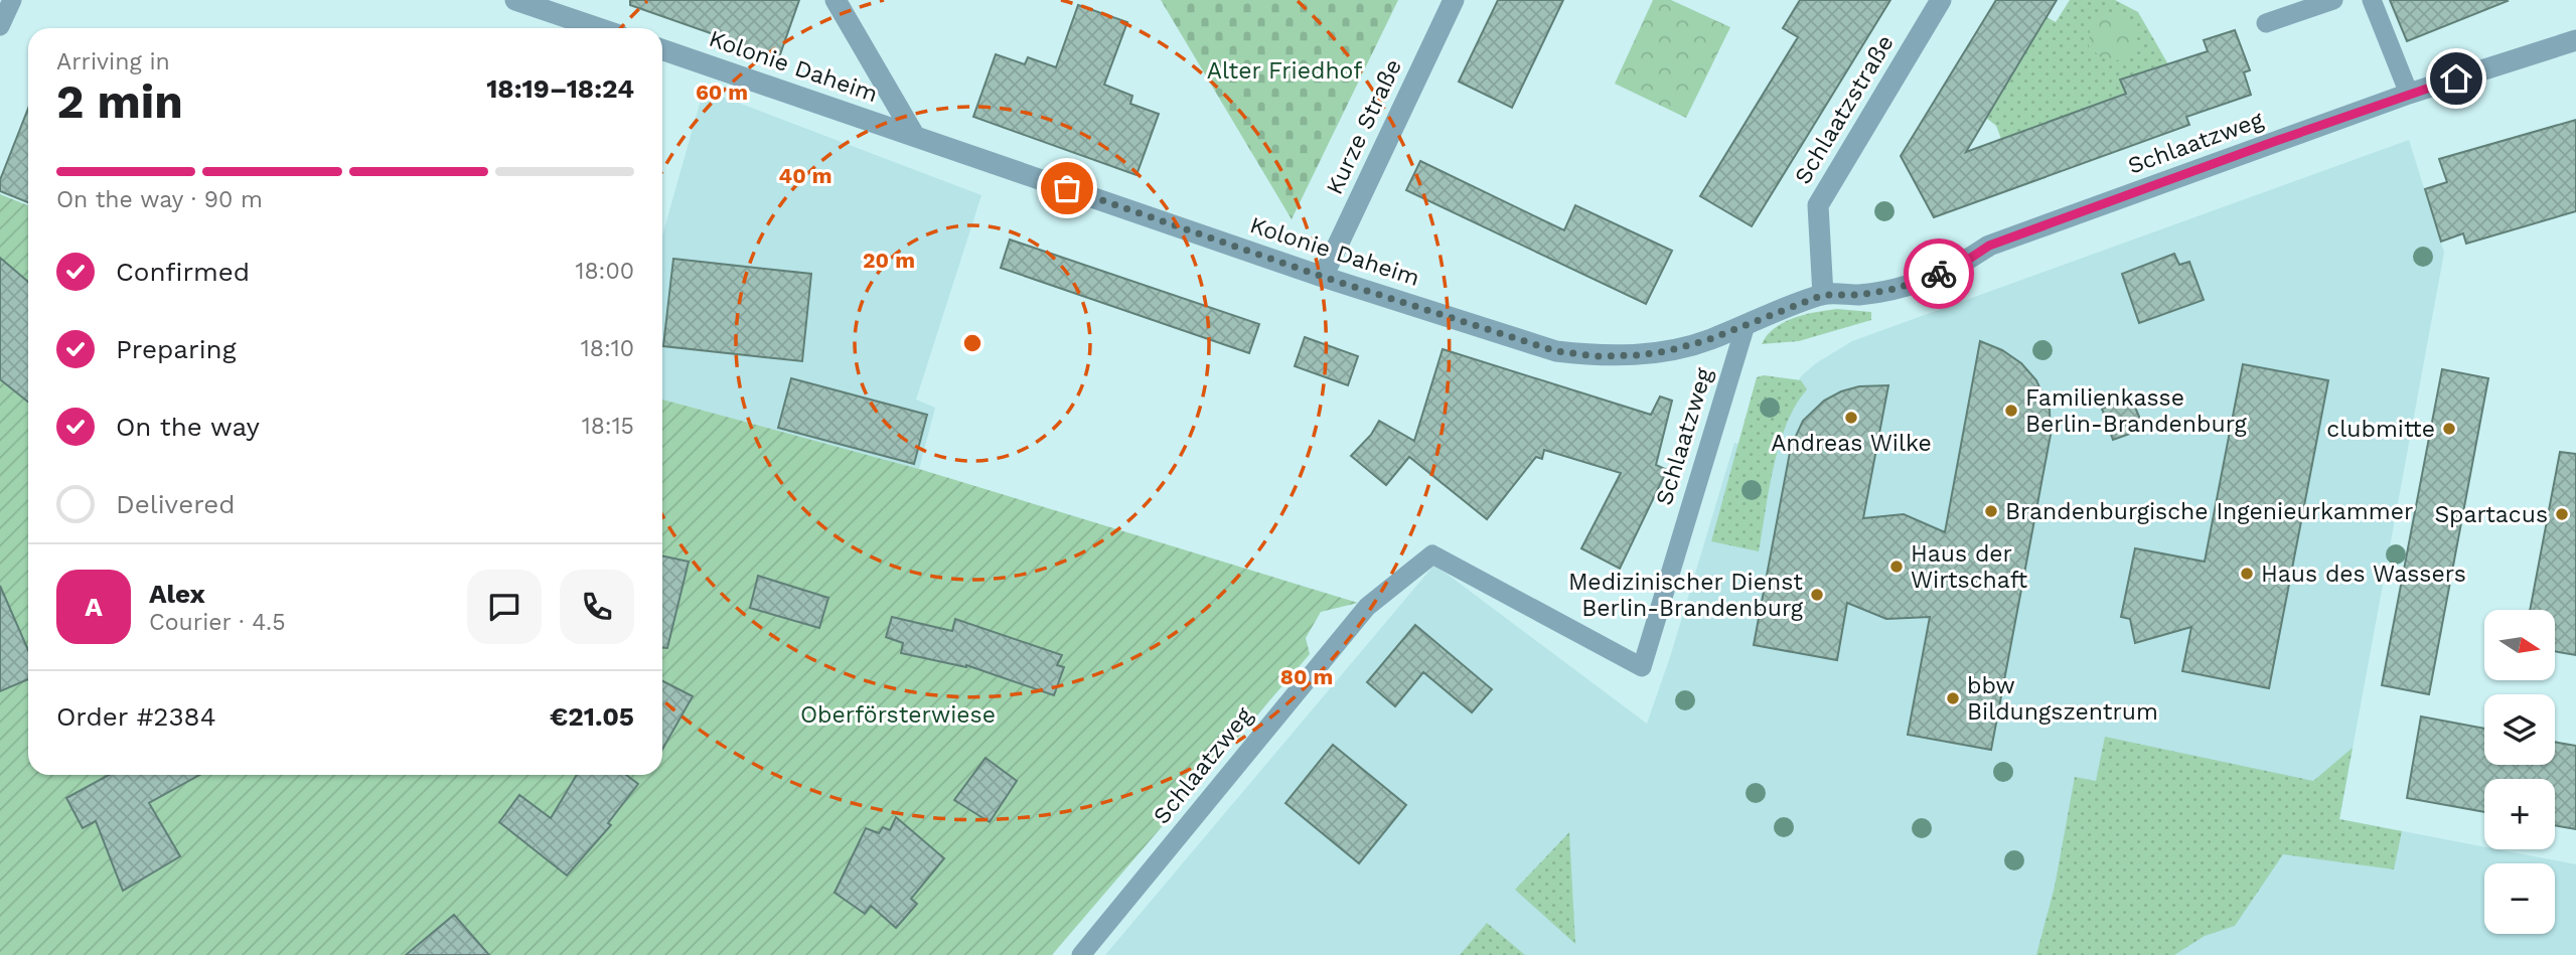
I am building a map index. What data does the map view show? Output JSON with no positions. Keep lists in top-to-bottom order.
{
  "streets": {
    "street": [
      "Kolonie Daheim",
      "Schlaatzstraße",
      "Kurze Straße",
      "Schlaatzweg"
    ]
  },
  "crossings": [
    ["Kolonie Daheim", "Kurze Straße"],
    ["Kolonie Daheim", "Schlaatzweg"],
    ["Schlaatzstraße", "Schlaatzweg"]
  ],
  "parks": ["Alter Friedhof", "Oberförsterwiese"],
  "places": [
    "Familienkasse Berlin-Brandenburg",
    "Andreas Wilke",
    "clubmitte",
    "Brandenburgische Ingenieurkammer",
    "Spartacus",
    "Haus der Wirtschaft",
    "Haus des Wassers",
    "Medizinischer Dienst Berlin-Brandenburg",
    "bbw Bildungszentrum"
  ],
  "north": "right",
  "page": {
    "heading": ["2 min", "Arriving in", "18:19–18:24"],
    "panel": [
      "Alex",
      "Courier · 4.5",
      "Order #2384",
      "€21.05"
    ],
    "bar": "On the way · 90 m",
    "list": [
      ["Confirmed", "18:00"],
      ["Preparing", "18:10"],
      ["On the way", "18:15"],
      "Delivered"
    ],
    "round": "A",
    "map_buttons": ["+", "−"]
  },
  "rings": [
    "60 m",
    "40 m",
    "20 m",
    "80 m"
  ]
}
